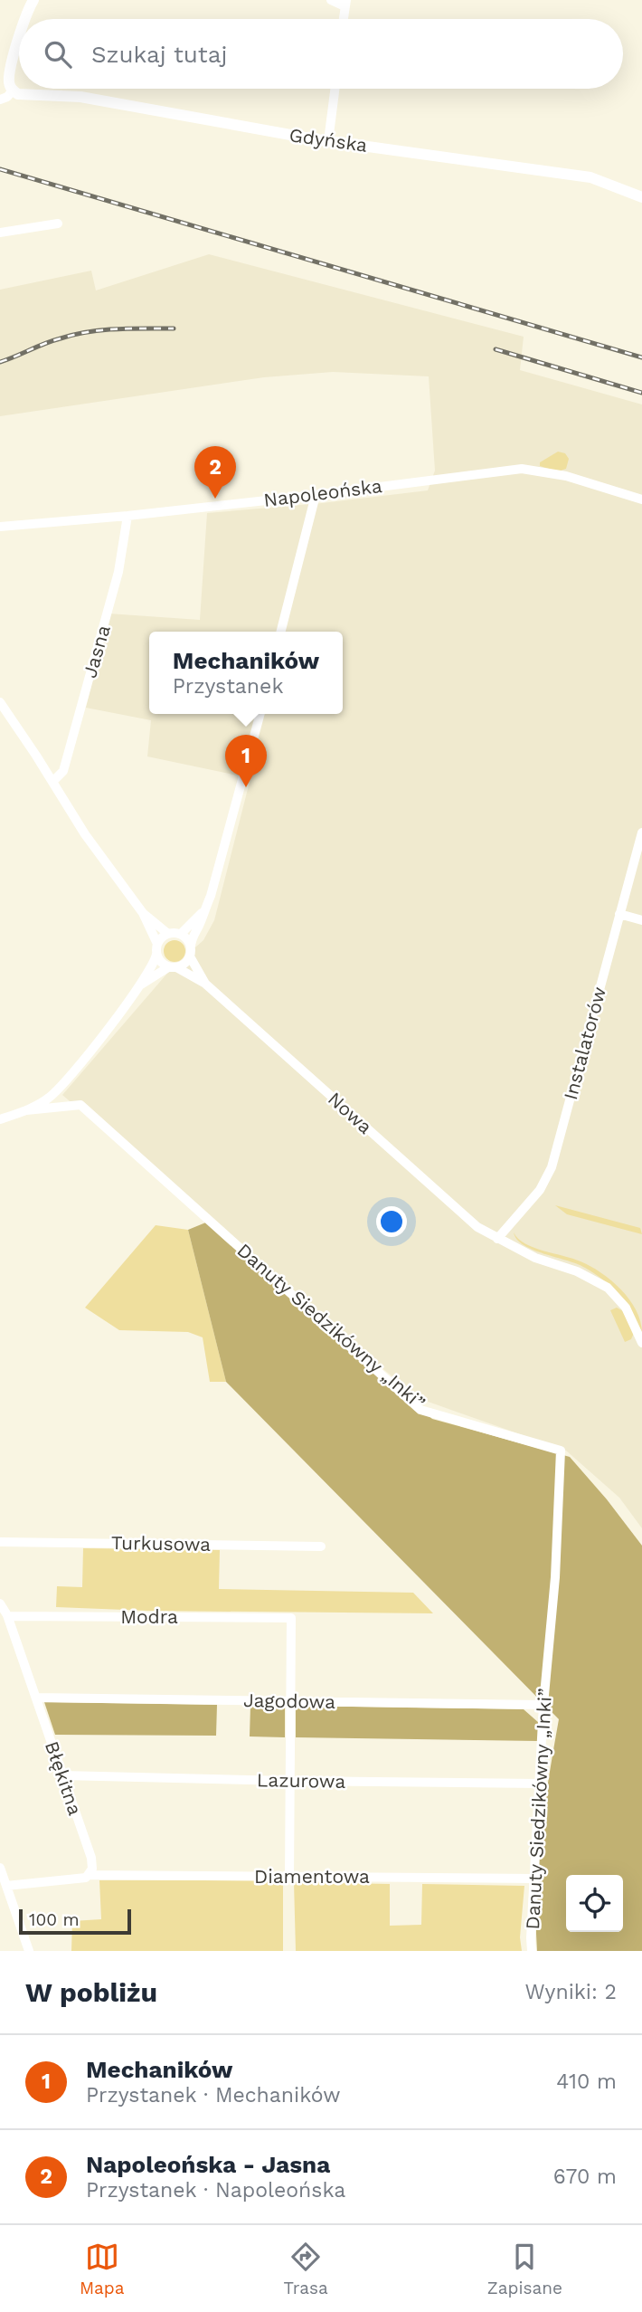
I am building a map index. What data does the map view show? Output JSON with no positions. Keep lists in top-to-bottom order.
{
  "streets": {
    "main road": ["Gdyńska"],
    "street": [
      "Napoleońska",
      "Jasna",
      "Instalatorów",
      "Nowa",
      "Danuty Siedzikówny „Inki”",
      "Turkusowa",
      "Modra",
      "Jagodowa",
      "Błękitna",
      "Lazurowa",
      "Diamentowa"
    ]
  },
  "crossings": [
    ["Napoleońska", "Jasna"],
    ["Instalatorów", "Nowa"],
    ["Danuty Siedzikówny „Inki”", "Jagodowa"],
    ["Danuty Siedzikówny „Inki”", "Lazurowa"],
    ["Danuty Siedzikówny „Inki”", "Diamentowa"],
    ["Modra", "Jagodowa"],
    ["Modra", "Błękitna"],
    ["Jagodowa", "Błękitna"],
    ["Błękitna", "Lazurowa"],
    ["Błękitna", "Diamentowa"]
  ],
  "scale_bar": "100 m",
  "page": {
    "search": "Szukaj tutaj",
    "pins": ["2", "1"],
    "popup": ["Mechaników", "Przystanek"],
    "scale": "100 m",
    "heading": ["W pobliżu", "Wyniki: 2"],
    "list": [
      {
        "mark": "1",
        "name": "Mechaników",
        "note": "Przystanek · Mechaników",
        "value": "410 m"
      },
      {
        "mark": "2",
        "name": "Napoleońska - Jasna",
        "note": "Przystanek · Napoleońska",
        "value": "670 m"
      }
    ],
    "nav": ["Mapa", "Trasa", "Zapisane"]
  }
}
